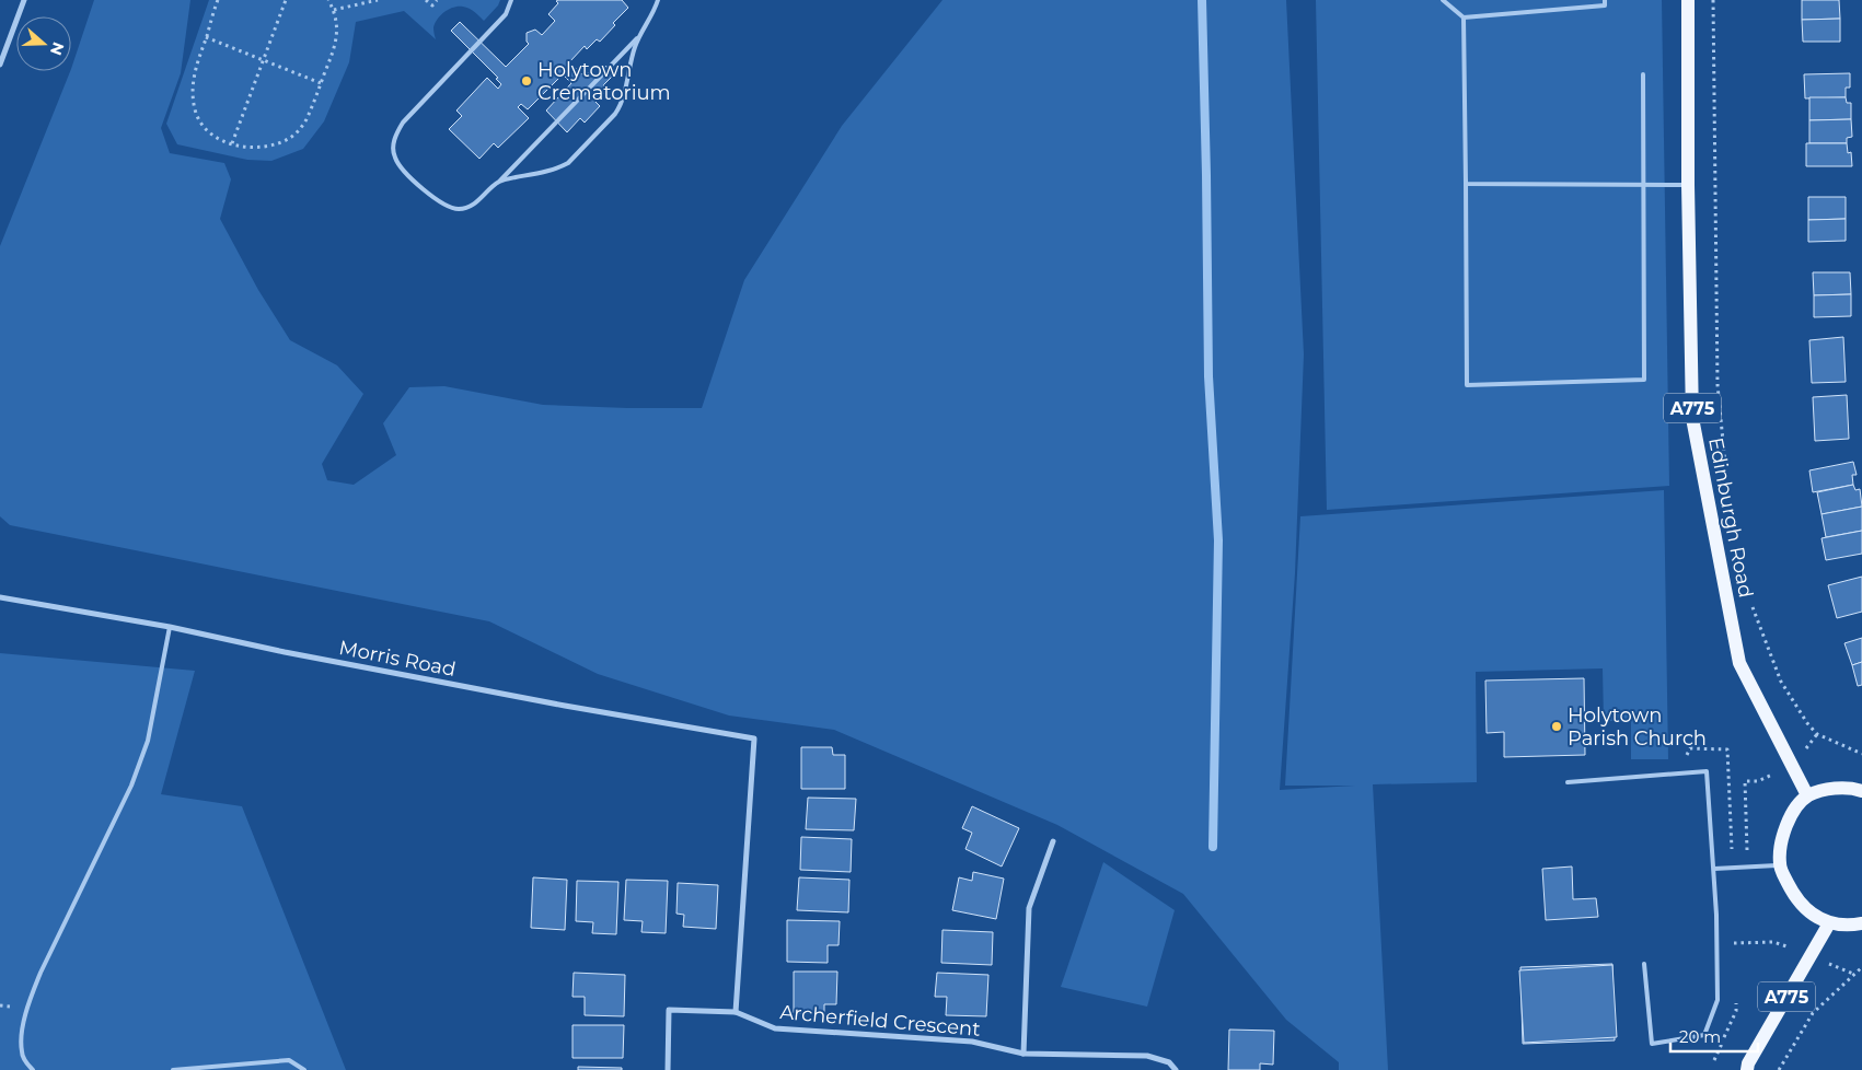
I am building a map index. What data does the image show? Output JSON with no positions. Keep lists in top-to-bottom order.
{
  "streets": {
    "main road": ["A775", "Edinburgh Road"],
    "street": ["Morris Road", "Archerfield Crescent"]
  },
  "crossings": [
    ["Morris Road", "Archerfield Crescent"]
  ],
  "places": ["Holytown Crematorium", "Holytown Parish Church"],
  "scale_bar": "20 m",
  "north": "right"
}
